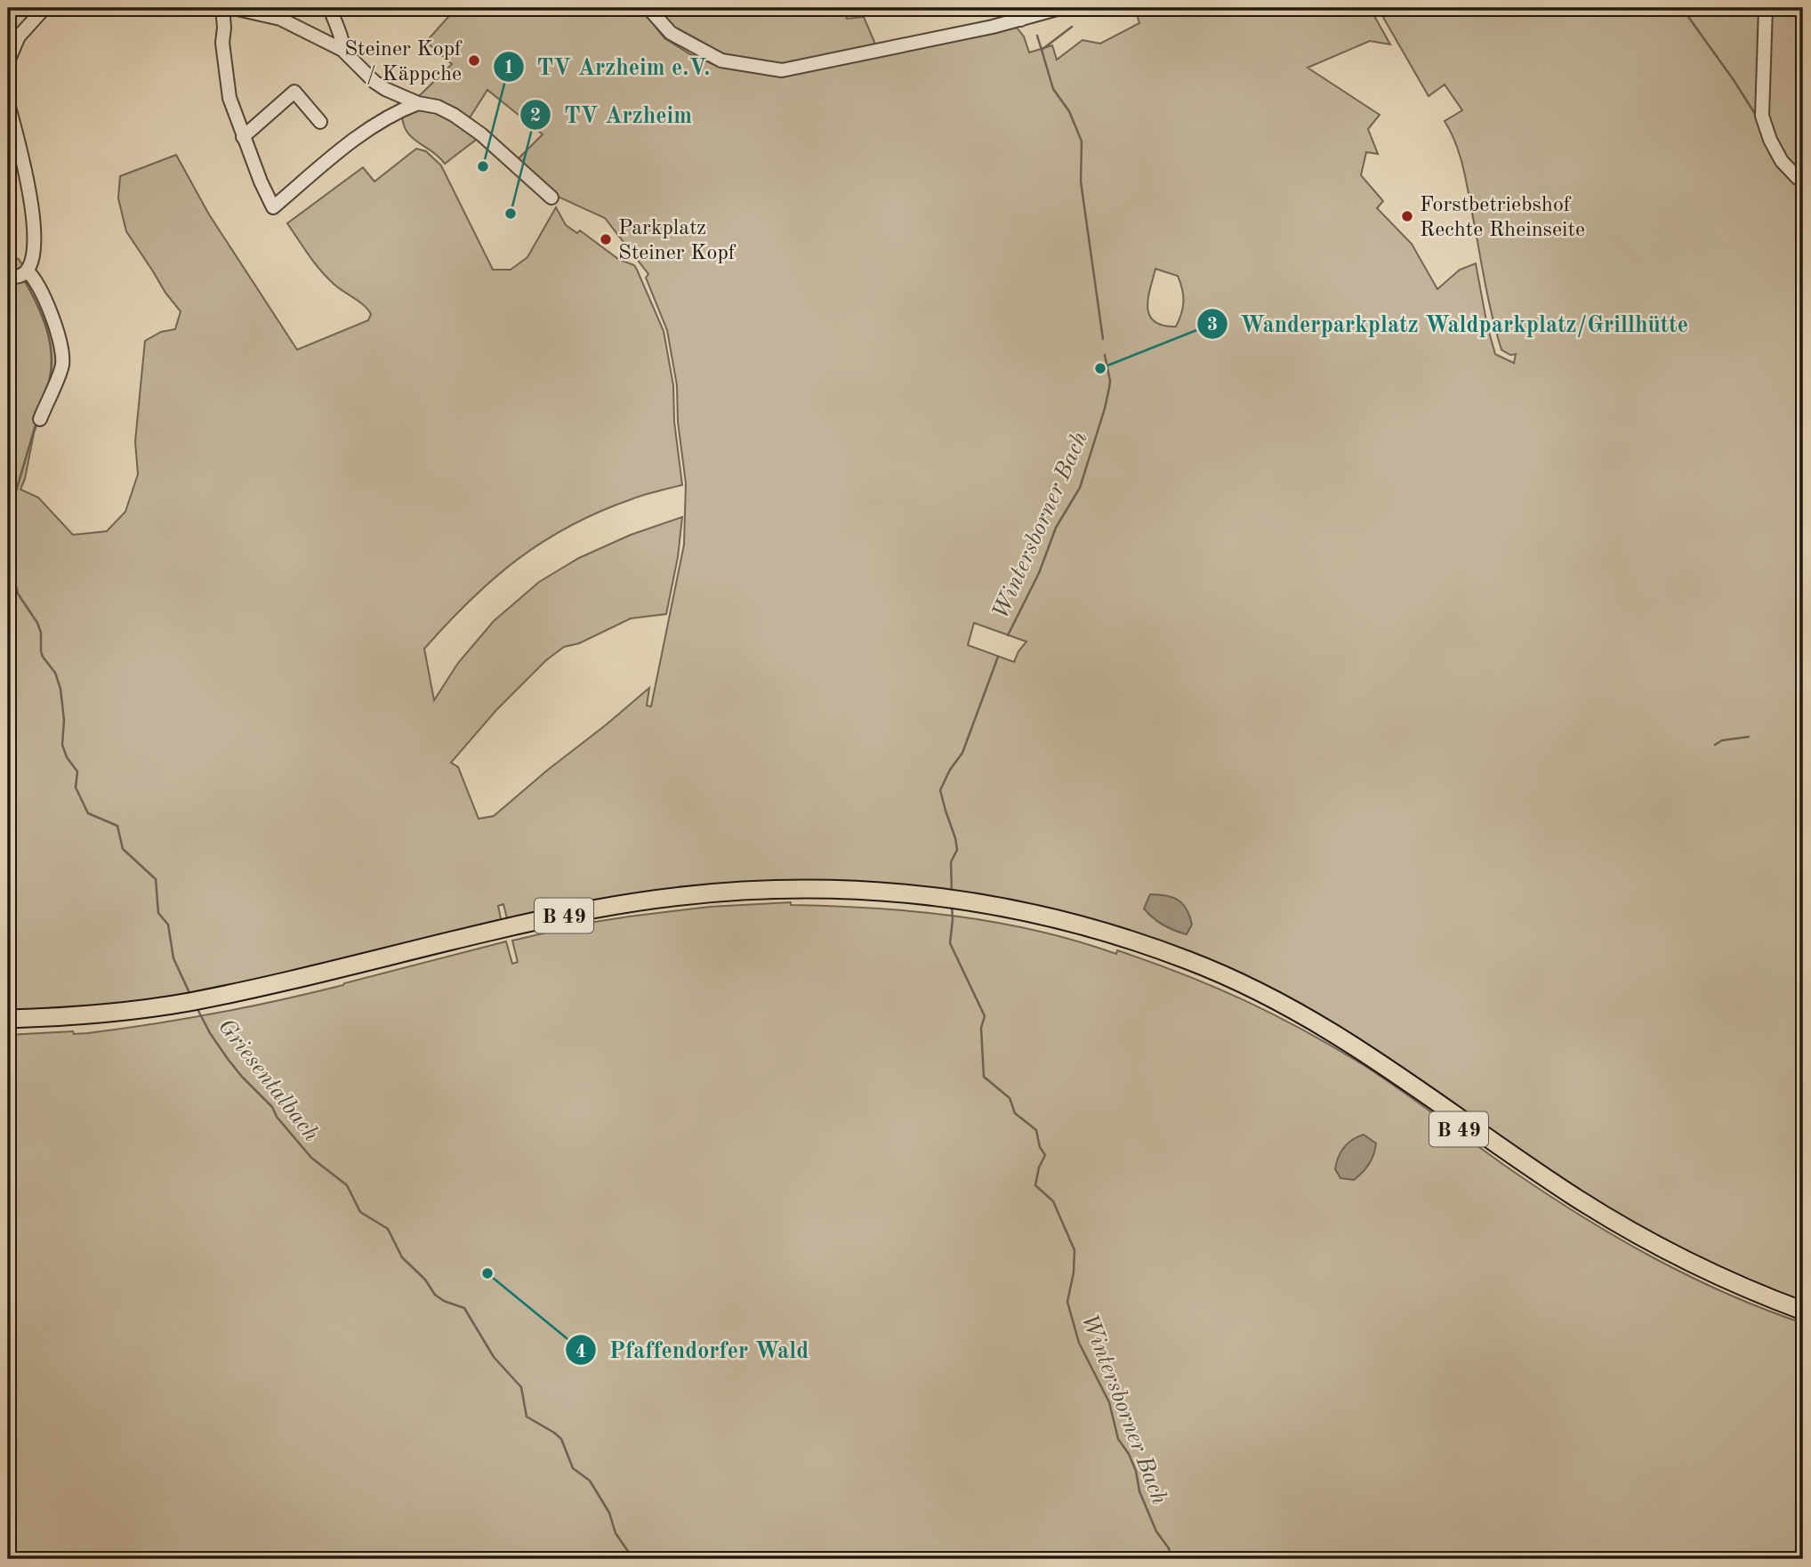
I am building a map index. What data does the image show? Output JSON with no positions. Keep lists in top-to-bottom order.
{
  "streets": {
    "highway": ["B 49"]
  },
  "water": ["Wintersborner Bach", "Griesentalbach"],
  "places": [
    "Steiner Kopf / Käppche",
    "TV Arzheim e.V.",
    "TV Arzheim",
    "Forstbetriebshof Rechte Rheinseite",
    "Parkplatz Steiner Kopf",
    "Wanderparkplatz Waldparkplatz/Grillhütte",
    "Pfaffendorfer Wald"
  ]
}
